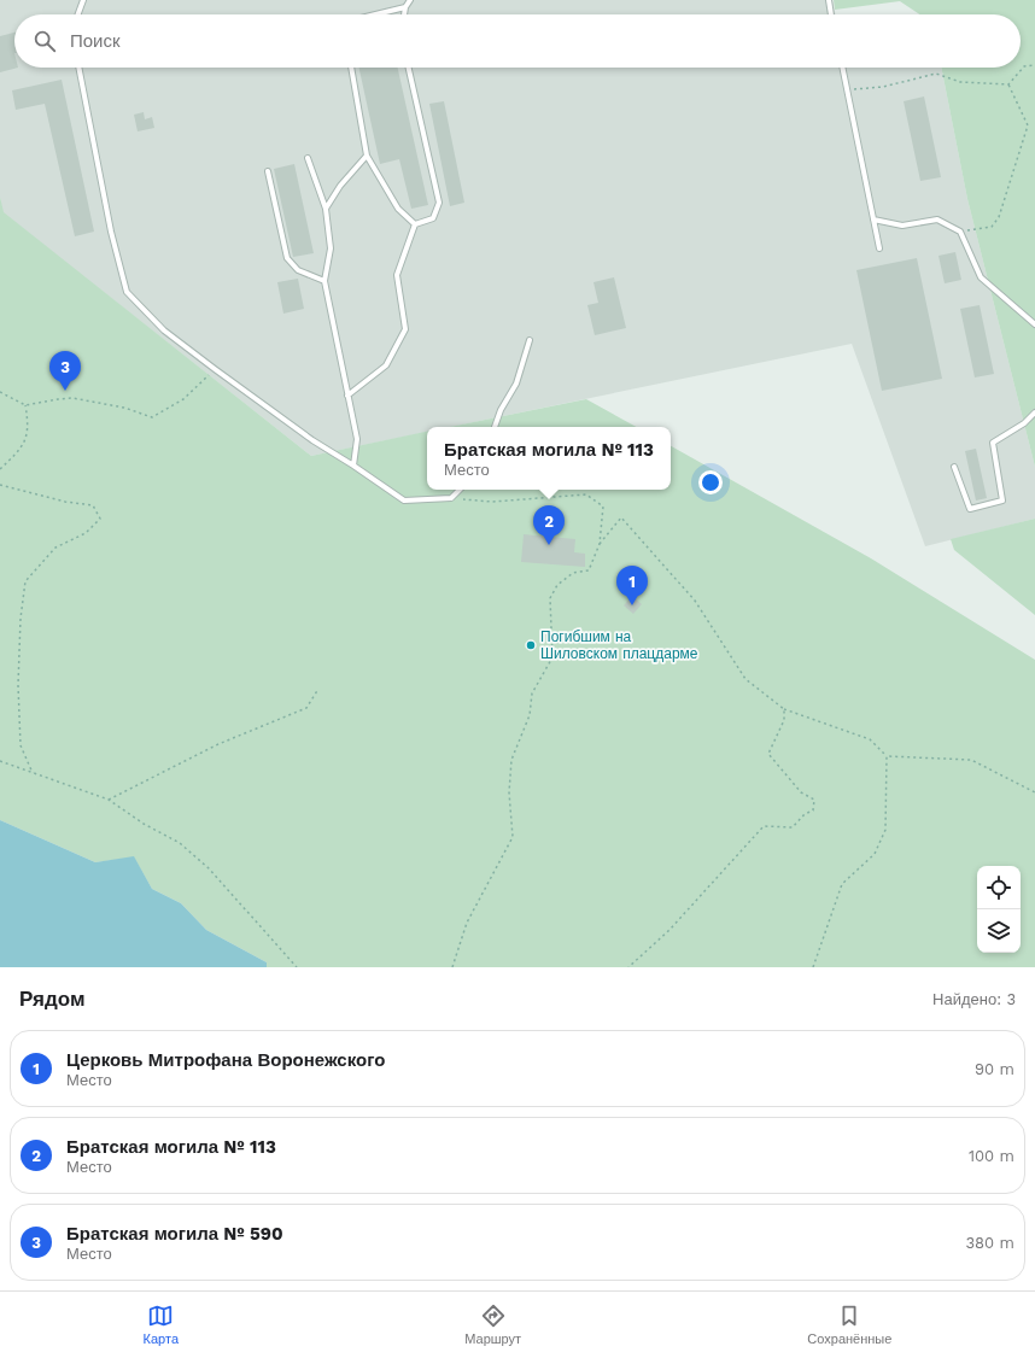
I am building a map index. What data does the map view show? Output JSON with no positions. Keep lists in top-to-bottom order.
{
  "places": ["Погибшим на Шиловском плацдарме"],
  "page": {
    "search": "Поиск",
    "pins": ["3", "2", "1"],
    "popup": ["Братская могила № 113", "Место"],
    "heading": ["Рядом", "Найдено: 3"],
    "list": [
      {
        "mark": "1",
        "name": "Церковь Митрофана Воронежского",
        "note": "Место",
        "value": "90 m"
      },
      {
        "mark": "2",
        "name": "Братская могила № 113",
        "note": "Место",
        "value": "100 m"
      },
      {
        "mark": "3",
        "name": "Братская могила № 590",
        "note": "Место",
        "value": "380 m"
      }
    ],
    "nav": ["Карта", "Маршрут", "Сохранённые"]
  }
}
